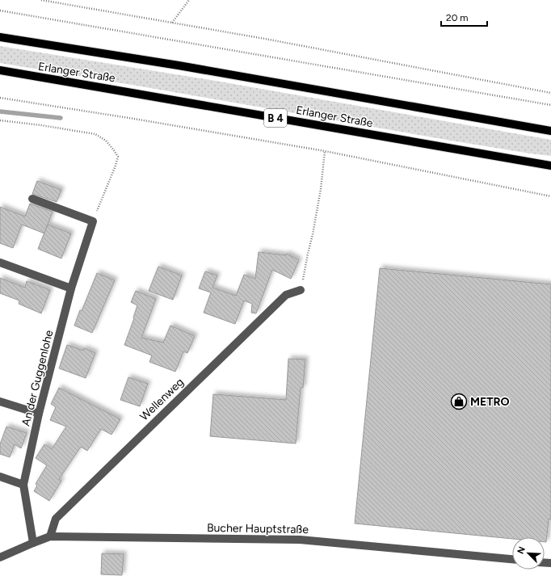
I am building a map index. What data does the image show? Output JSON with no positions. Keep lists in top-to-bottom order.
{
  "streets": {
    "main road": ["Erlanger Straße", "B 4"],
    "street": ["An der Guggenlohe", "Wellenweg", "Bucher Hauptstraße"]
  },
  "crossings": [
    ["An der Guggenlohe", "Bucher Hauptstraße"],
    ["Wellenweg", "Bucher Hauptstraße"]
  ],
  "places": {
    "shop": ["METRO"]
  },
  "scale_bar": "20 m",
  "north": "top left"
}
